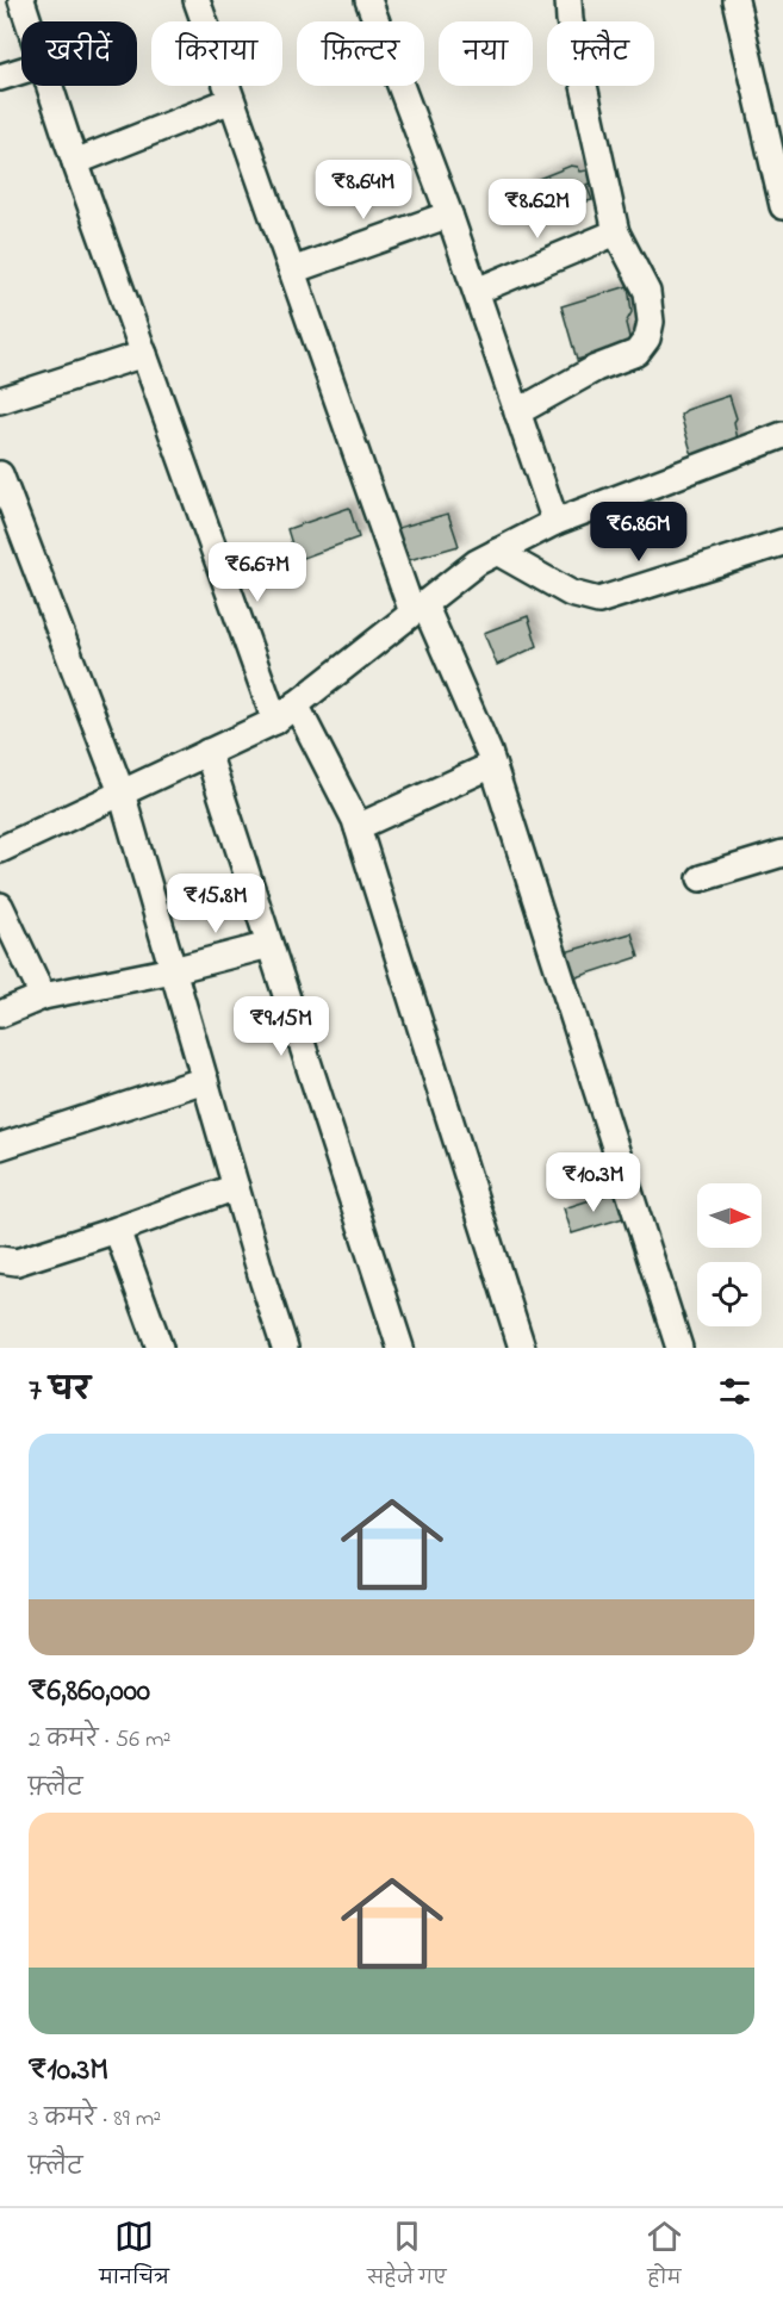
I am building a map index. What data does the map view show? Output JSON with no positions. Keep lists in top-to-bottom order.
{
  "north": "right",
  "page": {
    "chip": [
      "खरीदें",
      "किराया",
      "फ़िल्टर",
      "नया",
      "फ़्लैट"
    ],
    "price": [
      "₹8.64M",
      "₹8.62M",
      "₹6.86M",
      "₹6.67M",
      "₹15.8M",
      "₹9.15M",
      "₹10.3M"
    ],
    "heading": "7 घर",
    "list": [
      {
        "name": "₹6,860,000",
        "note": "2 कमरे · 56 m² · फ़्लैट"
      },
      {
        "name": "₹10.3M",
        "note": "3 कमरे · 89 m² · फ़्लैट"
      }
    ],
    "tabs": ["मानचित्र", "सहेजे गए", "होम"]
  }
}
